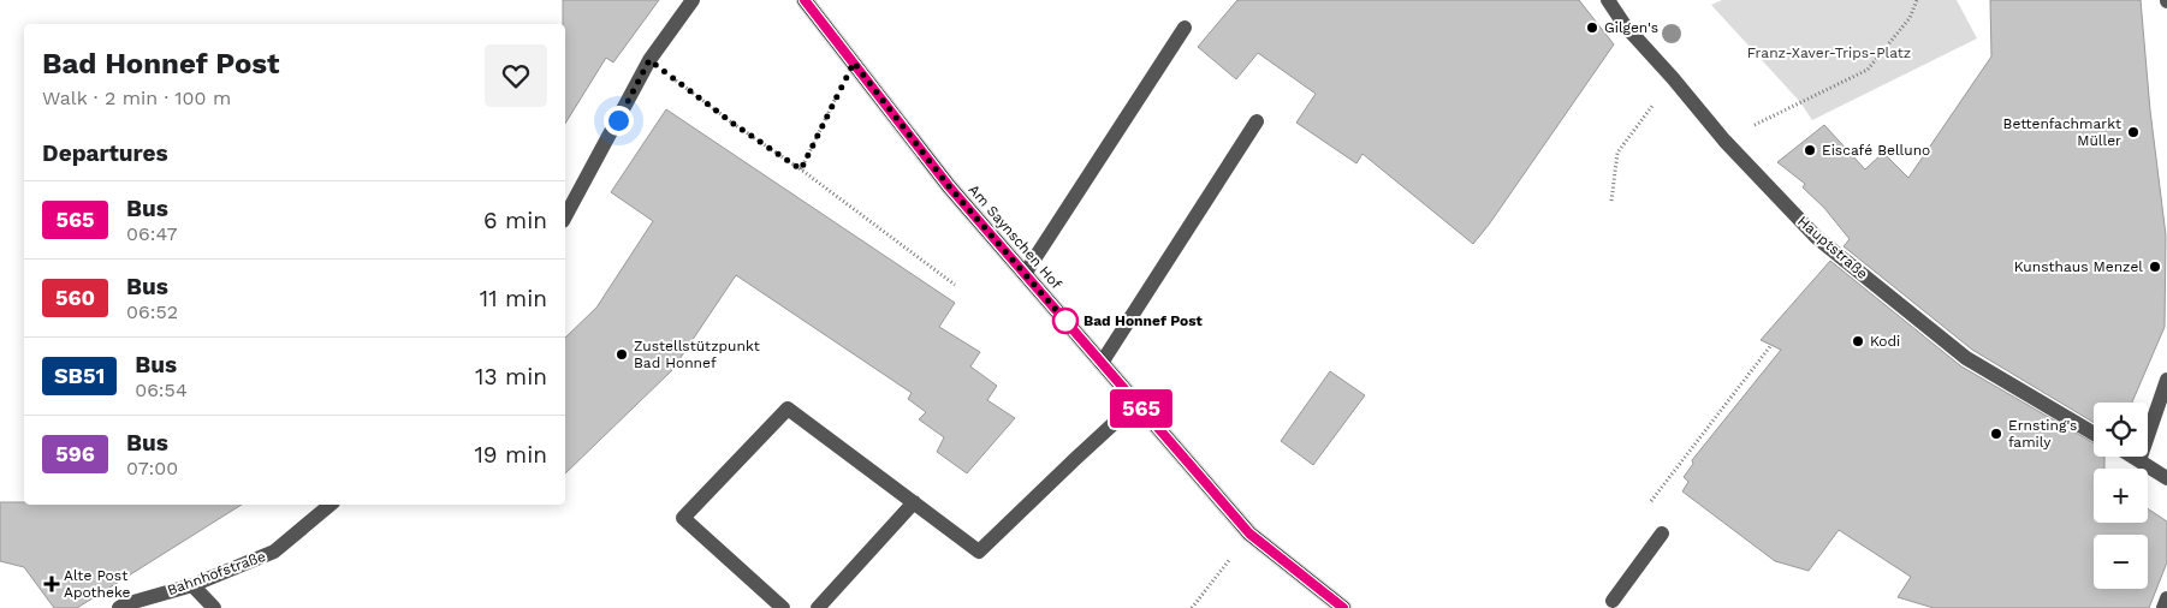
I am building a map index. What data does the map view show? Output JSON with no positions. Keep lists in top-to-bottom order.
{
  "streets": {
    "main road": ["Am Saynschen Hof"],
    "street": ["Hauptstraße", "Bahnhofstraße"]
  },
  "parks": ["Franz-Xaver-Trips-Platz"],
  "places": {
    "other": [
      "Gilgen's",
      "Bettenfachmarkt Müller",
      "Eiscafé Belluno",
      "Kunsthaus Menzel",
      "Bad Honnef Post",
      "Kodi",
      "Zustellstützpunkt Bad Honnef",
      "Ernsting's family"
    ],
    "health": ["Alte Post Apotheke"]
  },
  "lines": ["bus line 565"],
  "page": {
    "on_map": "565",
    "heading": [
      ["Bad Honnef Post", "Walk · 2 min · 100 m"],
      "Departures"
    ],
    "list": [
      {
        "mark": "565",
        "name": "Bus",
        "note": "06:47",
        "value": "6 min"
      },
      {
        "mark": "560",
        "name": "Bus",
        "note": "06:52",
        "value": "11 min"
      },
      {
        "mark": "SB51",
        "name": "Bus",
        "note": "06:54",
        "value": "13 min"
      },
      {
        "mark": "596",
        "name": "Bus",
        "note": "07:00",
        "value": "19 min"
      }
    ],
    "map_buttons": ["+", "−"]
  }
}
